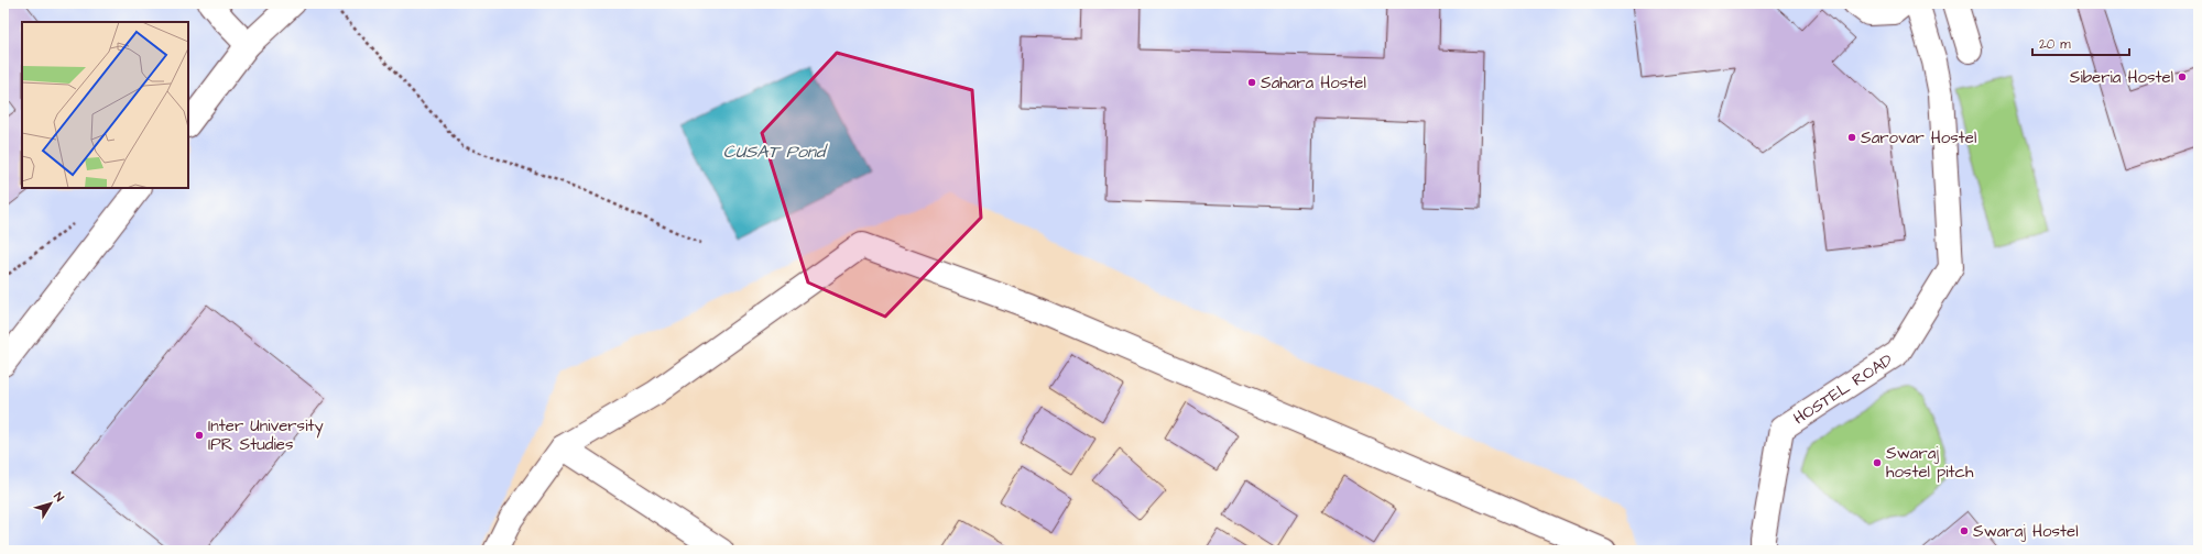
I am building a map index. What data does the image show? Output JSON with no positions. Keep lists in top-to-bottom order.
{
  "streets": {
    "street": ["HOSTEL ROAD"]
  },
  "water": ["CUSAT Pond"],
  "places": [
    "Siberia Hostel",
    "Sahara Hostel",
    "Sarovar Hostel",
    "Inter University IPR Studies",
    "Swaraj hostel pitch",
    "Swaraj Hostel"
  ],
  "scale_bar": "20 m",
  "north": "top right"
}
